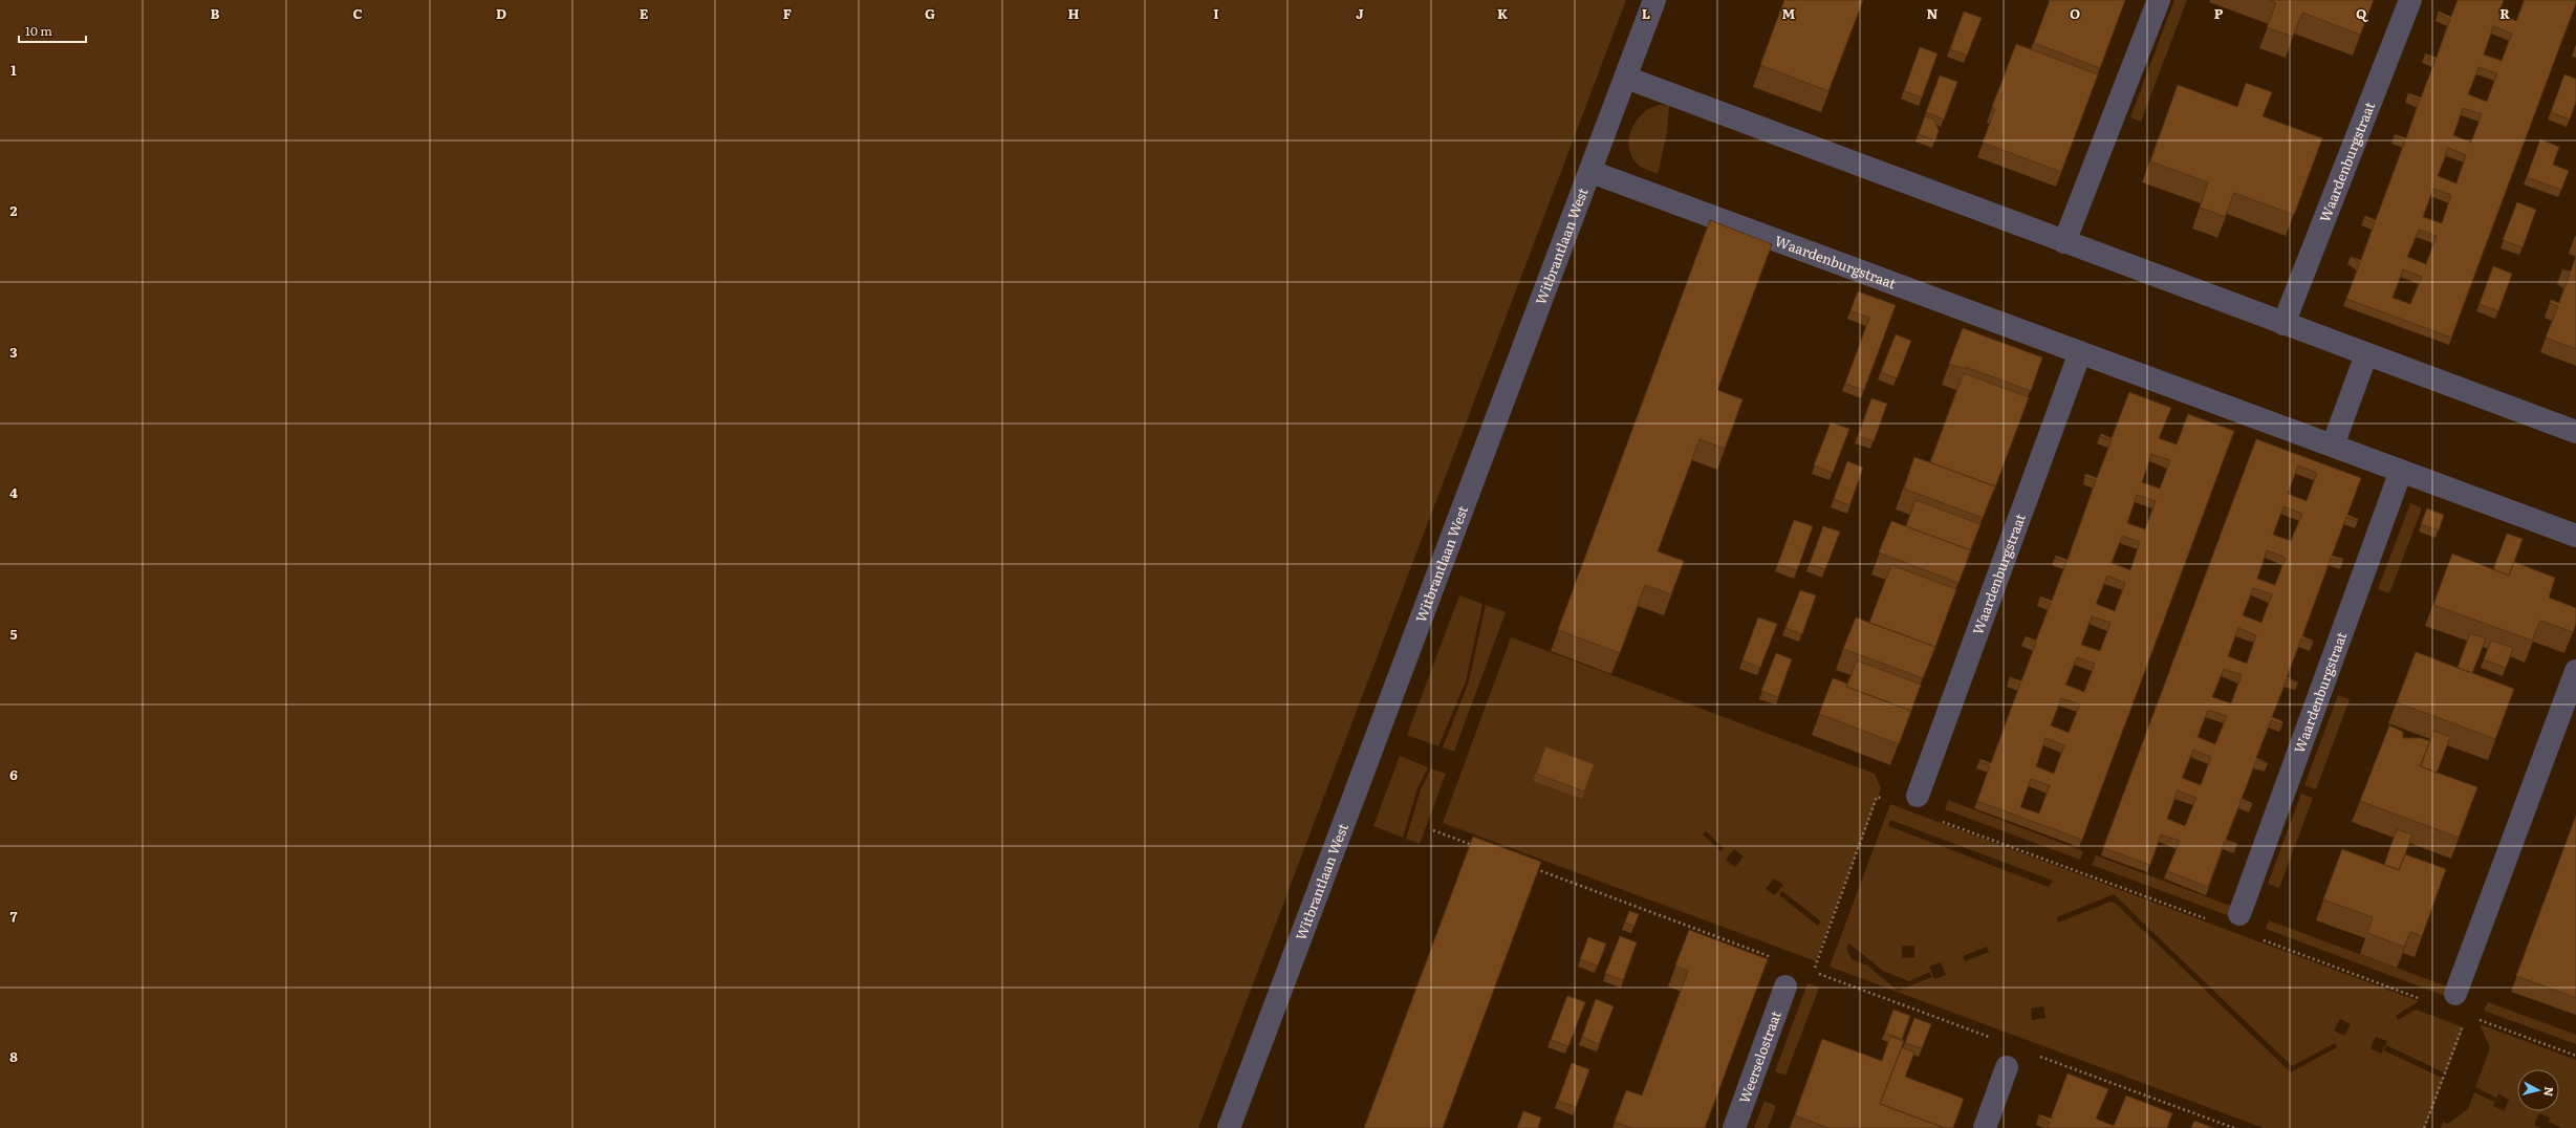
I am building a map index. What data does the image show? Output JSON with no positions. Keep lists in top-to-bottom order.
{
  "streets": {
    "street": ["Waardenburgstraat", "Witbrantlaan West", "Weerselostraat"]
  },
  "crossings": [
    ["Waardenburgstraat", "Witbrantlaan West"]
  ],
  "scale_bar": "10 m",
  "north": "right",
  "grid": {
    "columns": [
      "B",
      "C",
      "D",
      "E",
      "F",
      "G",
      "H",
      "I",
      "J",
      "K",
      "L",
      "M",
      "N",
      "O",
      "P",
      "Q",
      "R"
    ],
    "rows": [
      "1",
      "2",
      "3",
      "4",
      "5",
      "6",
      "7",
      "8"
    ]
  }
}
